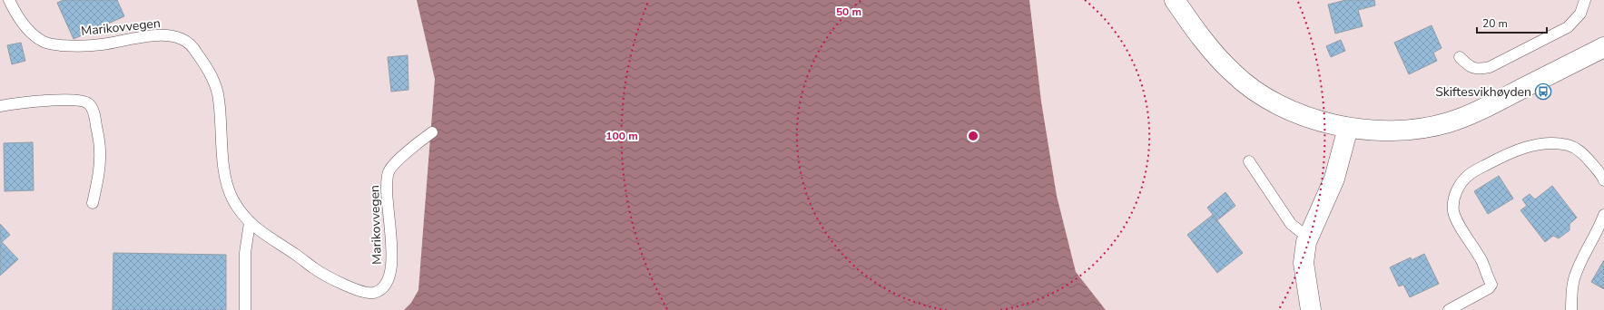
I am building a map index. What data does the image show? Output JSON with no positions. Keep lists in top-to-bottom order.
{
  "streets": {
    "lane": ["Marikovvegen"]
  },
  "places": {
    "bus stop": ["Skiftesvikhøyden"]
  },
  "scale_bar": "20 m",
  "rings": ["50 m", "100 m"]
}
